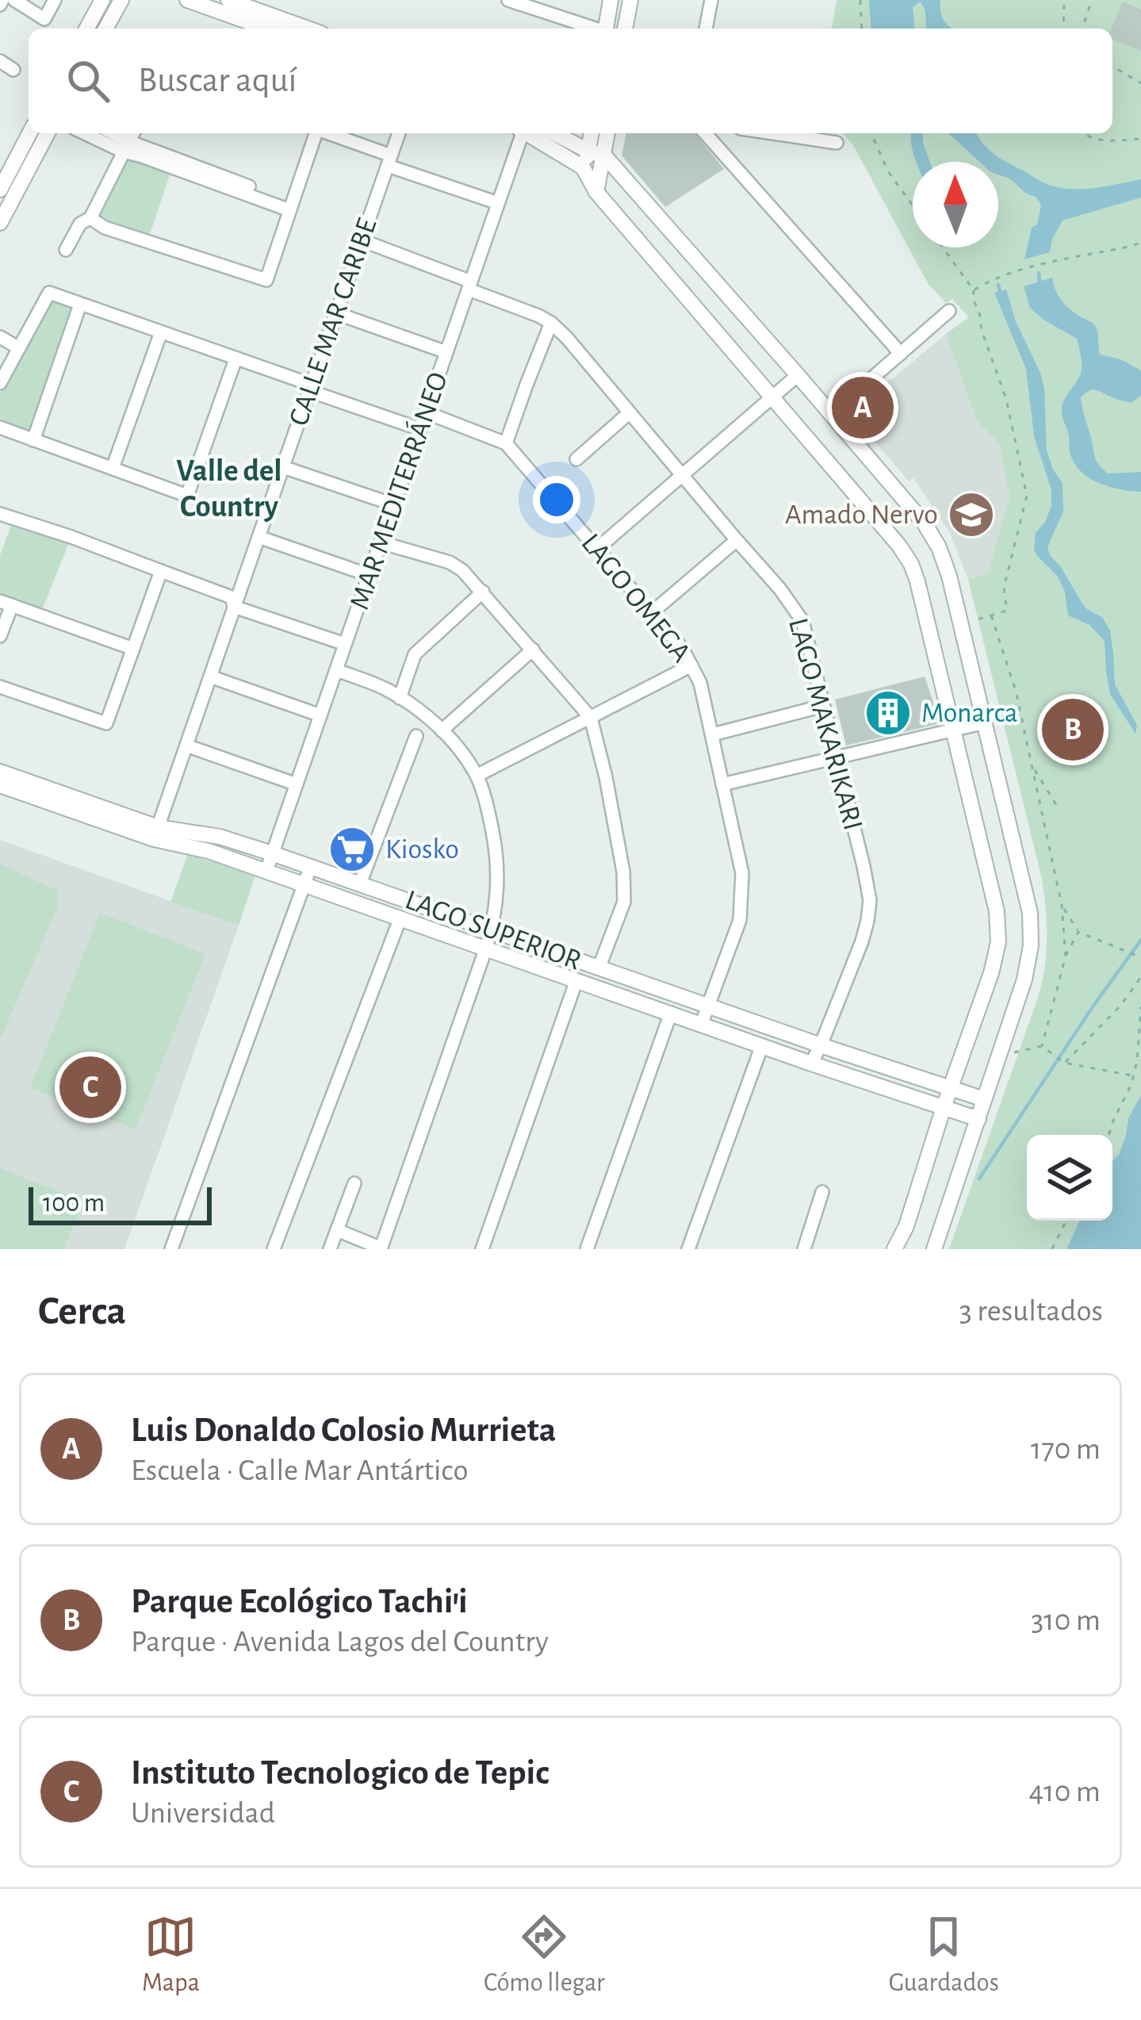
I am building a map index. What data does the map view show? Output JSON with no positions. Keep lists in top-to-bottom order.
{
  "streets": {
    "street": [
      "CALLE MAR CARIBE",
      "MAR MEDITERRÁNEO",
      "LAGO OMEGA",
      "LAGO MAKARIKARI",
      "LAGO SUPERIOR"
    ]
  },
  "crossings": [
    ["CALLE MAR CARIBE", "LAGO MAKARIKARI"],
    ["CALLE MAR CARIBE", "LAGO SUPERIOR"],
    ["MAR MEDITERRÁNEO", "LAGO OMEGA"],
    ["MAR MEDITERRÁNEO", "LAGO MAKARIKARI"],
    ["MAR MEDITERRÁNEO", "LAGO SUPERIOR"],
    ["LAGO OMEGA", "LAGO SUPERIOR"],
    ["LAGO MAKARIKARI", "LAGO SUPERIOR"]
  ],
  "districts": ["Valle del Country"],
  "places": {
    "school or university": ["Amado Nervo"],
    "building": ["Monarca"],
    "supermarket": ["Kiosko"]
  },
  "scale_bar": "100 m",
  "north": "top",
  "page": {
    "search": "Buscar aquí",
    "pins": ["A", "B", "C"],
    "scale": "100 m",
    "heading": ["Cerca", "3 resultados"],
    "list": [
      {
        "mark": "A",
        "name": "Luis Donaldo Colosio Murrieta",
        "note": "Escuela · Calle Mar Antártico",
        "value": "170 m"
      },
      {
        "mark": "B",
        "name": "Parque Ecológico Tachi'i",
        "note": "Parque · Avenida Lagos del Country",
        "value": "310 m"
      },
      {
        "mark": "C",
        "name": "Instituto Tecnologico de Tepic",
        "note": "Universidad",
        "value": "410 m"
      }
    ],
    "nav": ["Mapa", "Cómo llegar", "Guardados"]
  }
}
